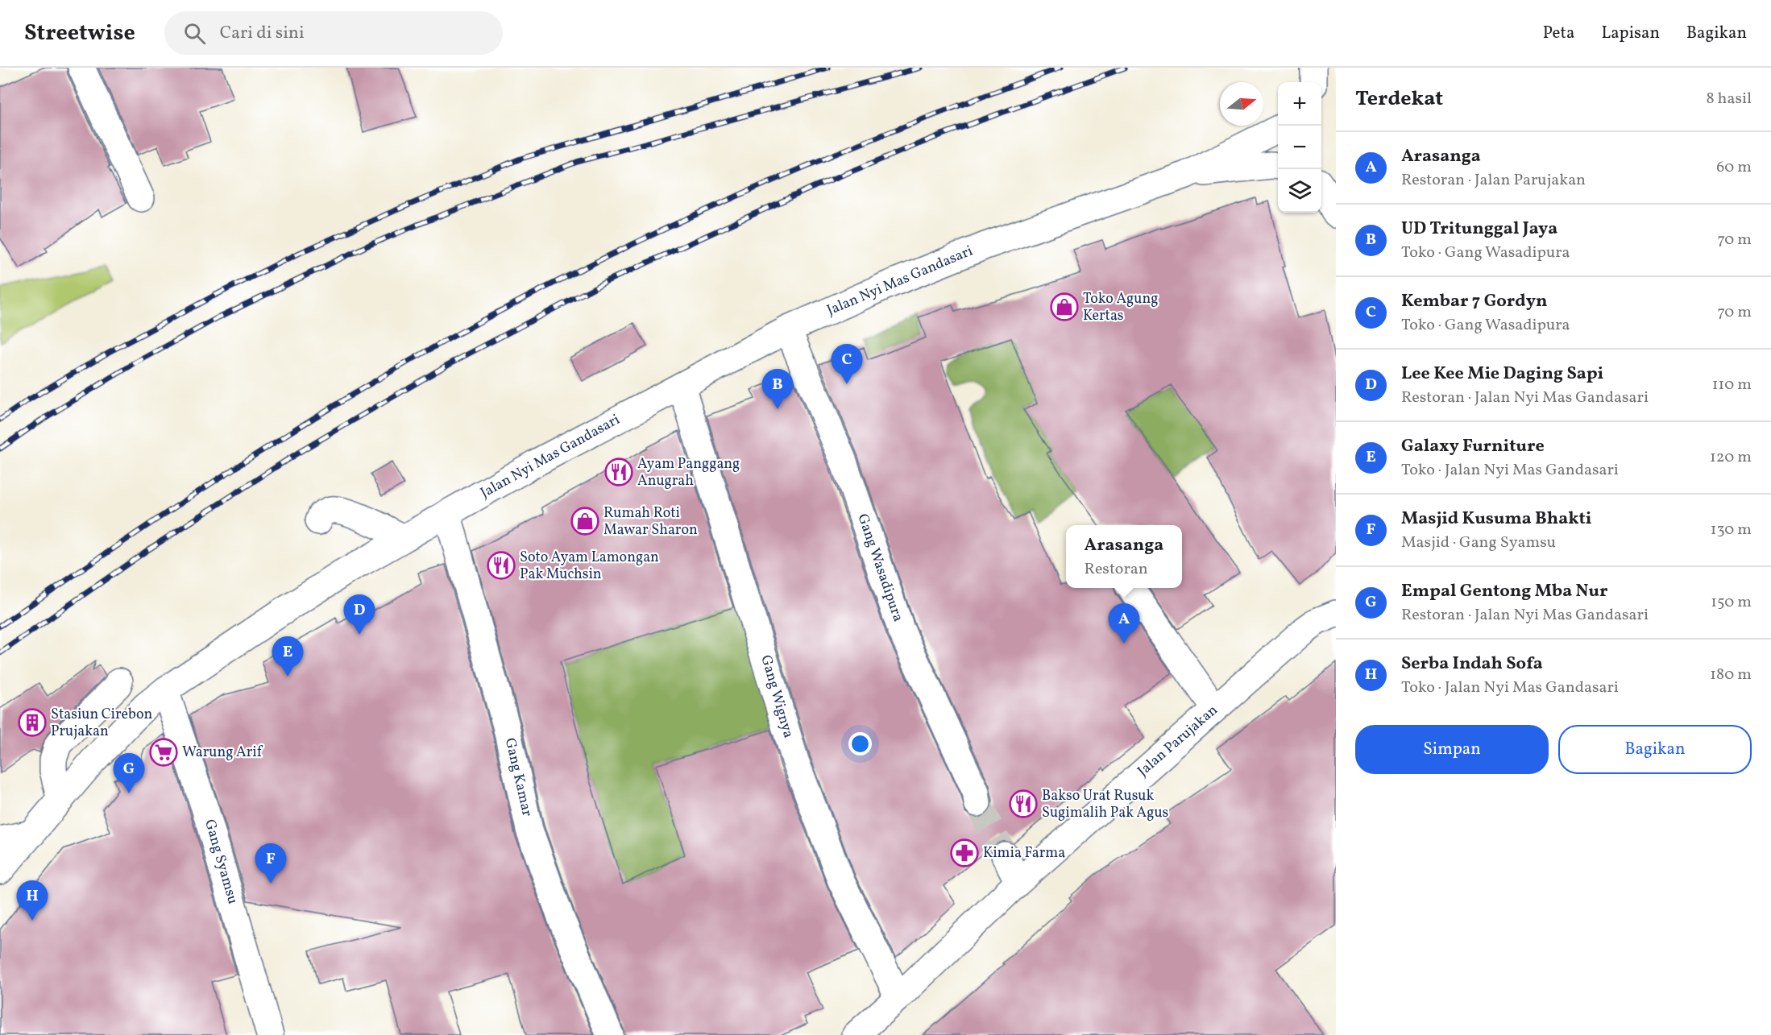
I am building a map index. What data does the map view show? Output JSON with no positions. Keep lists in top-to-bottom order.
{
  "streets": {
    "street": [
      "Jalan Nyi Mas Gandasari",
      "Gang Wasadipura",
      "Gang Wignya",
      "Jalan Parujakan",
      "Gang Kamar",
      "Gang Syamsu"
    ]
  },
  "crossings": [
    ["Jalan Nyi Mas Gandasari", "Gang Wasadipura"],
    ["Jalan Nyi Mas Gandasari", "Gang Wignya"],
    ["Jalan Nyi Mas Gandasari", "Gang Kamar"],
    ["Jalan Nyi Mas Gandasari", "Gang Syamsu"],
    ["Gang Wignya", "Jalan Parujakan"]
  ],
  "places": {
    "shop": ["Toko Agung Kertas", "Rumah Roti Mawar Sharon"],
    "restaurant": ["Ayam Panggang Anugrah", "Soto Ayam Lamongan Pak Muchsin", "Bakso Urat Rusuk Sugimalih Pak Agus"],
    "building": ["Stasiun Cirebon Prujakan"],
    "supermarket": ["Warung Arif"],
    "pharmacy": ["Kimia Farma"]
  },
  "north": "right",
  "page": {
    "header": "Streetwise",
    "search": "Cari di sini",
    "nav": ["Peta", "Lapisan", "Bagikan"],
    "heading": ["Terdekat", "8 hasil"],
    "map_buttons": ["+", "−"],
    "list": [
      {
        "mark": "A",
        "name": "Arasanga",
        "note": "Restoran · Jalan Parujakan",
        "value": "60 m"
      },
      {
        "mark": "B",
        "name": "UD Tritunggal Jaya",
        "note": "Toko · Gang Wasadipura",
        "value": "70 m"
      },
      {
        "mark": "C",
        "name": "Kembar 7 Gordyn",
        "note": "Toko · Gang Wasadipura",
        "value": "70 m"
      },
      {
        "mark": "D",
        "name": "Lee Kee Mie Daging Sapi",
        "note": "Restoran · Jalan Nyi Mas Gandasari",
        "value": "110 m"
      },
      {
        "mark": "E",
        "name": "Galaxy Furniture",
        "note": "Toko · Jalan Nyi Mas Gandasari",
        "value": "120 m"
      },
      {
        "mark": "F",
        "name": "Masjid Kusuma Bhakti",
        "note": "Masjid · Gang Syamsu",
        "value": "130 m"
      },
      {
        "mark": "G",
        "name": "Empal Gentong Mba Nur",
        "note": "Restoran · Jalan Nyi Mas Gandasari",
        "value": "150 m"
      },
      {
        "mark": "H",
        "name": "Serba Indah Sofa",
        "note": "Toko · Jalan Nyi Mas Gandasari",
        "value": "180 m"
      }
    ],
    "pins": [
      "C",
      "B",
      "D",
      "A",
      "E",
      "G",
      "F",
      "H"
    ],
    "popup": ["Arasanga", "Restoran"],
    "buttons": ["Simpan", "Bagikan"]
  }
}
